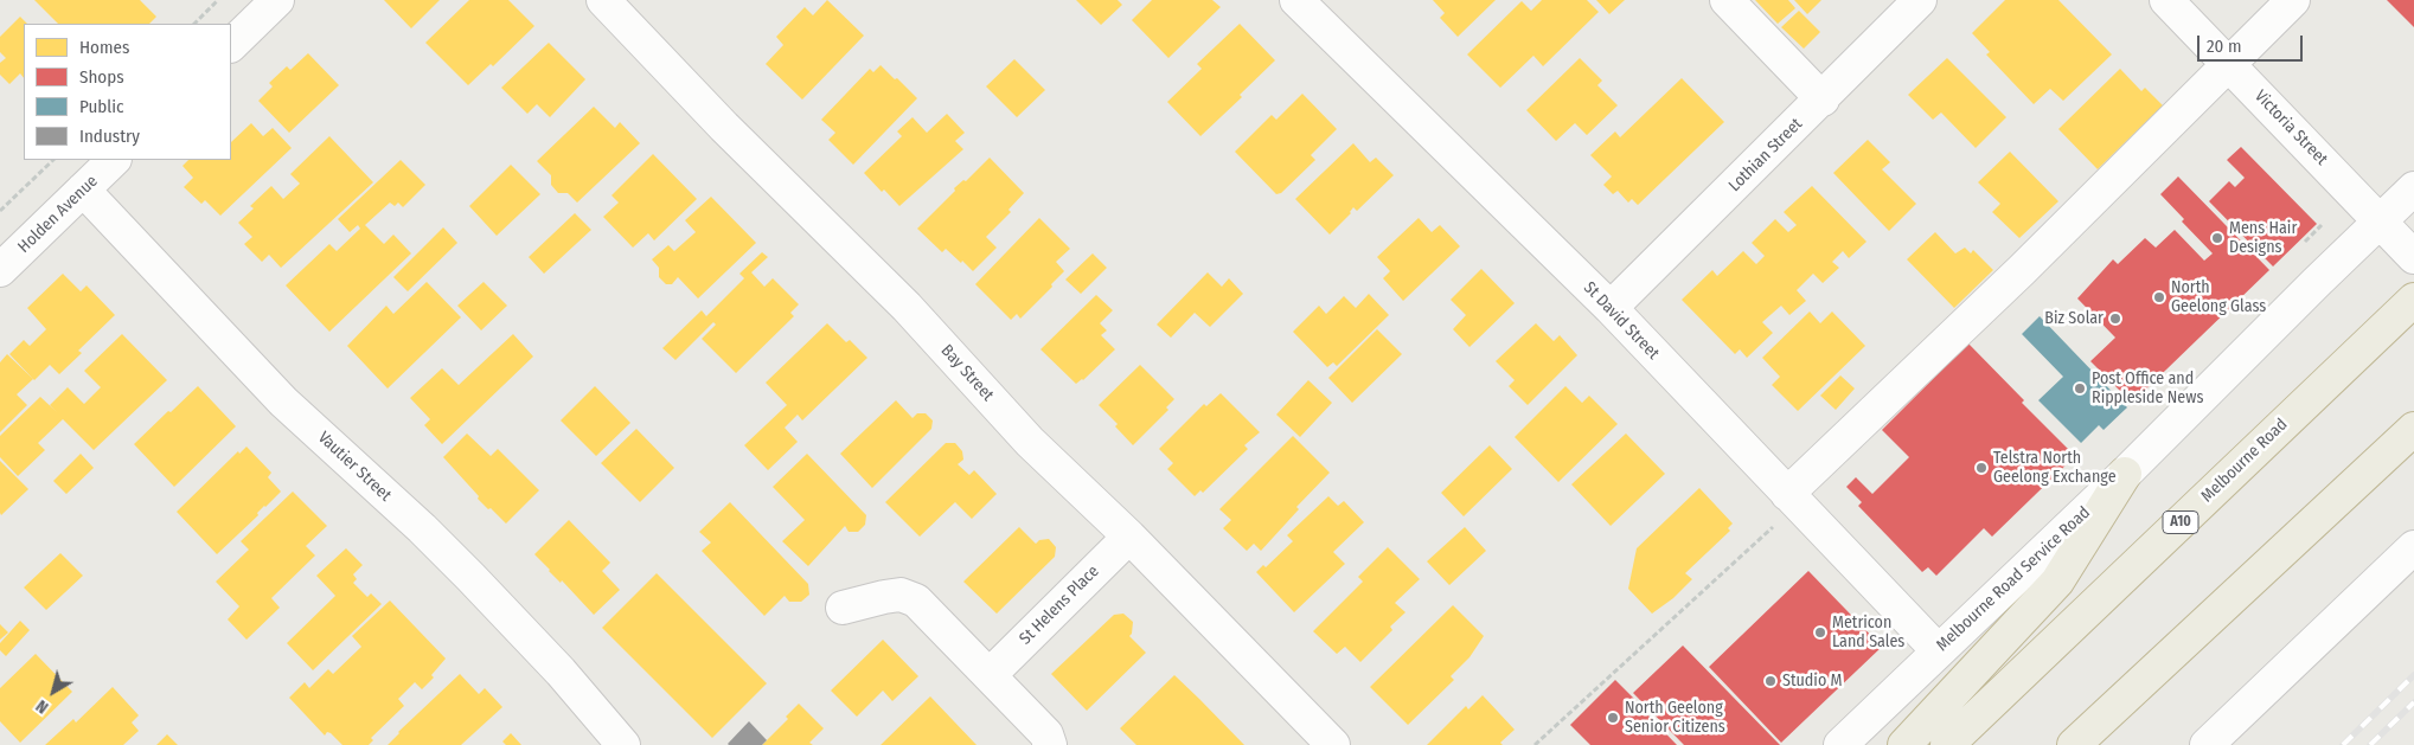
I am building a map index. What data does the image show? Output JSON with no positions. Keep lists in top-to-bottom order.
{
  "streets": {
    "highway": ["Melbourne Road", "A10"],
    "street": [
      "Victoria Street",
      "Lothian Street",
      "Holden Avenue",
      "St David Street",
      "Bay Street",
      "Vautier Street",
      "Melbourne Road Service Road",
      "St Helens Place"
    ]
  },
  "crossings": [
    ["Victoria Street", "Melbourne Road Service Road"],
    ["Lothian Street", "St David Street"],
    ["Holden Avenue", "Vautier Street"],
    ["St David Street", "Melbourne Road Service Road"],
    ["Bay Street", "St Helens Place"]
  ],
  "places": [
    "Mens Hair Designs",
    "North Geelong Glass",
    "Biz Solar",
    "Post Office and Rippleside News",
    "Telstra North Geelong Exchange",
    "Metricon Land Sales",
    "Studio M",
    "North Geelong Senior Citizens"
  ],
  "legend": [
    "Homes",
    "Shops",
    "Public",
    "Industry"
  ],
  "scale_bar": "20 m",
  "north": "bottom left"
}
